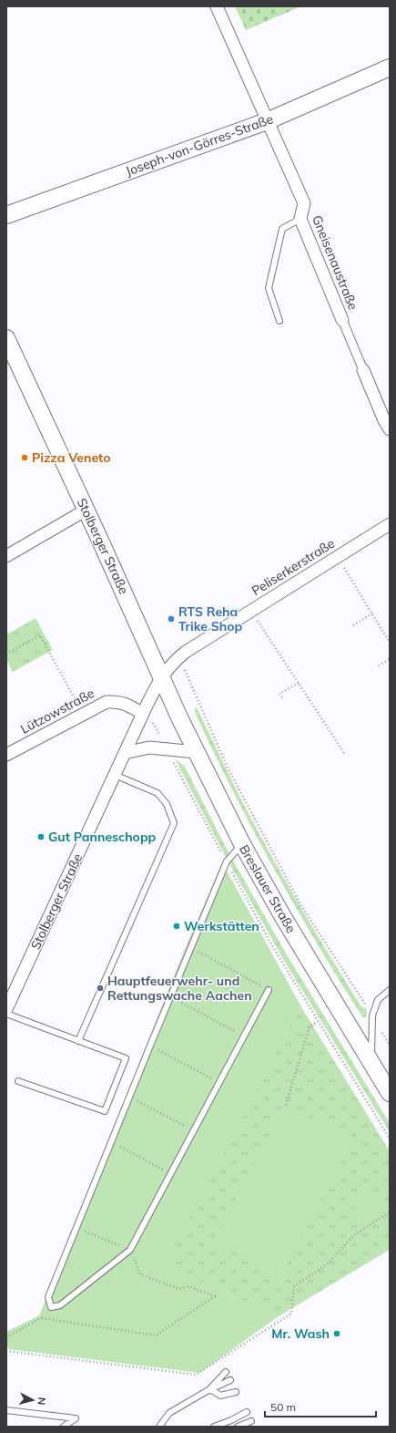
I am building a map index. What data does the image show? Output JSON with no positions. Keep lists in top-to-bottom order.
{
  "streets": {
    "main road": ["Joseph-von-Görres-Straße", "Stolberger Straße", "Breslauer Straße"],
    "street": ["Gneisenaustraße", "Peliserkerstraße", "Lützowstraße"]
  },
  "crossings": [
    ["Joseph-von-Görres-Straße", "Gneisenaustraße"],
    ["Stolberger Straße", "Peliserkerstraße"],
    ["Stolberger Straße", "Lützowstraße"],
    ["Stolberger Straße", "Breslauer Straße"],
    ["Peliserkerstraße", "Breslauer Straße"]
  ],
  "places": [
    "Pizza Veneto",
    "RTS Reha Trike Shop",
    "Gut Panneschopp",
    "Werkstätten",
    "Hauptfeuerwehr- und Rettungswache Aachen",
    "Mr. Wash"
  ],
  "scale_bar": "50 m",
  "north": "right"
}
